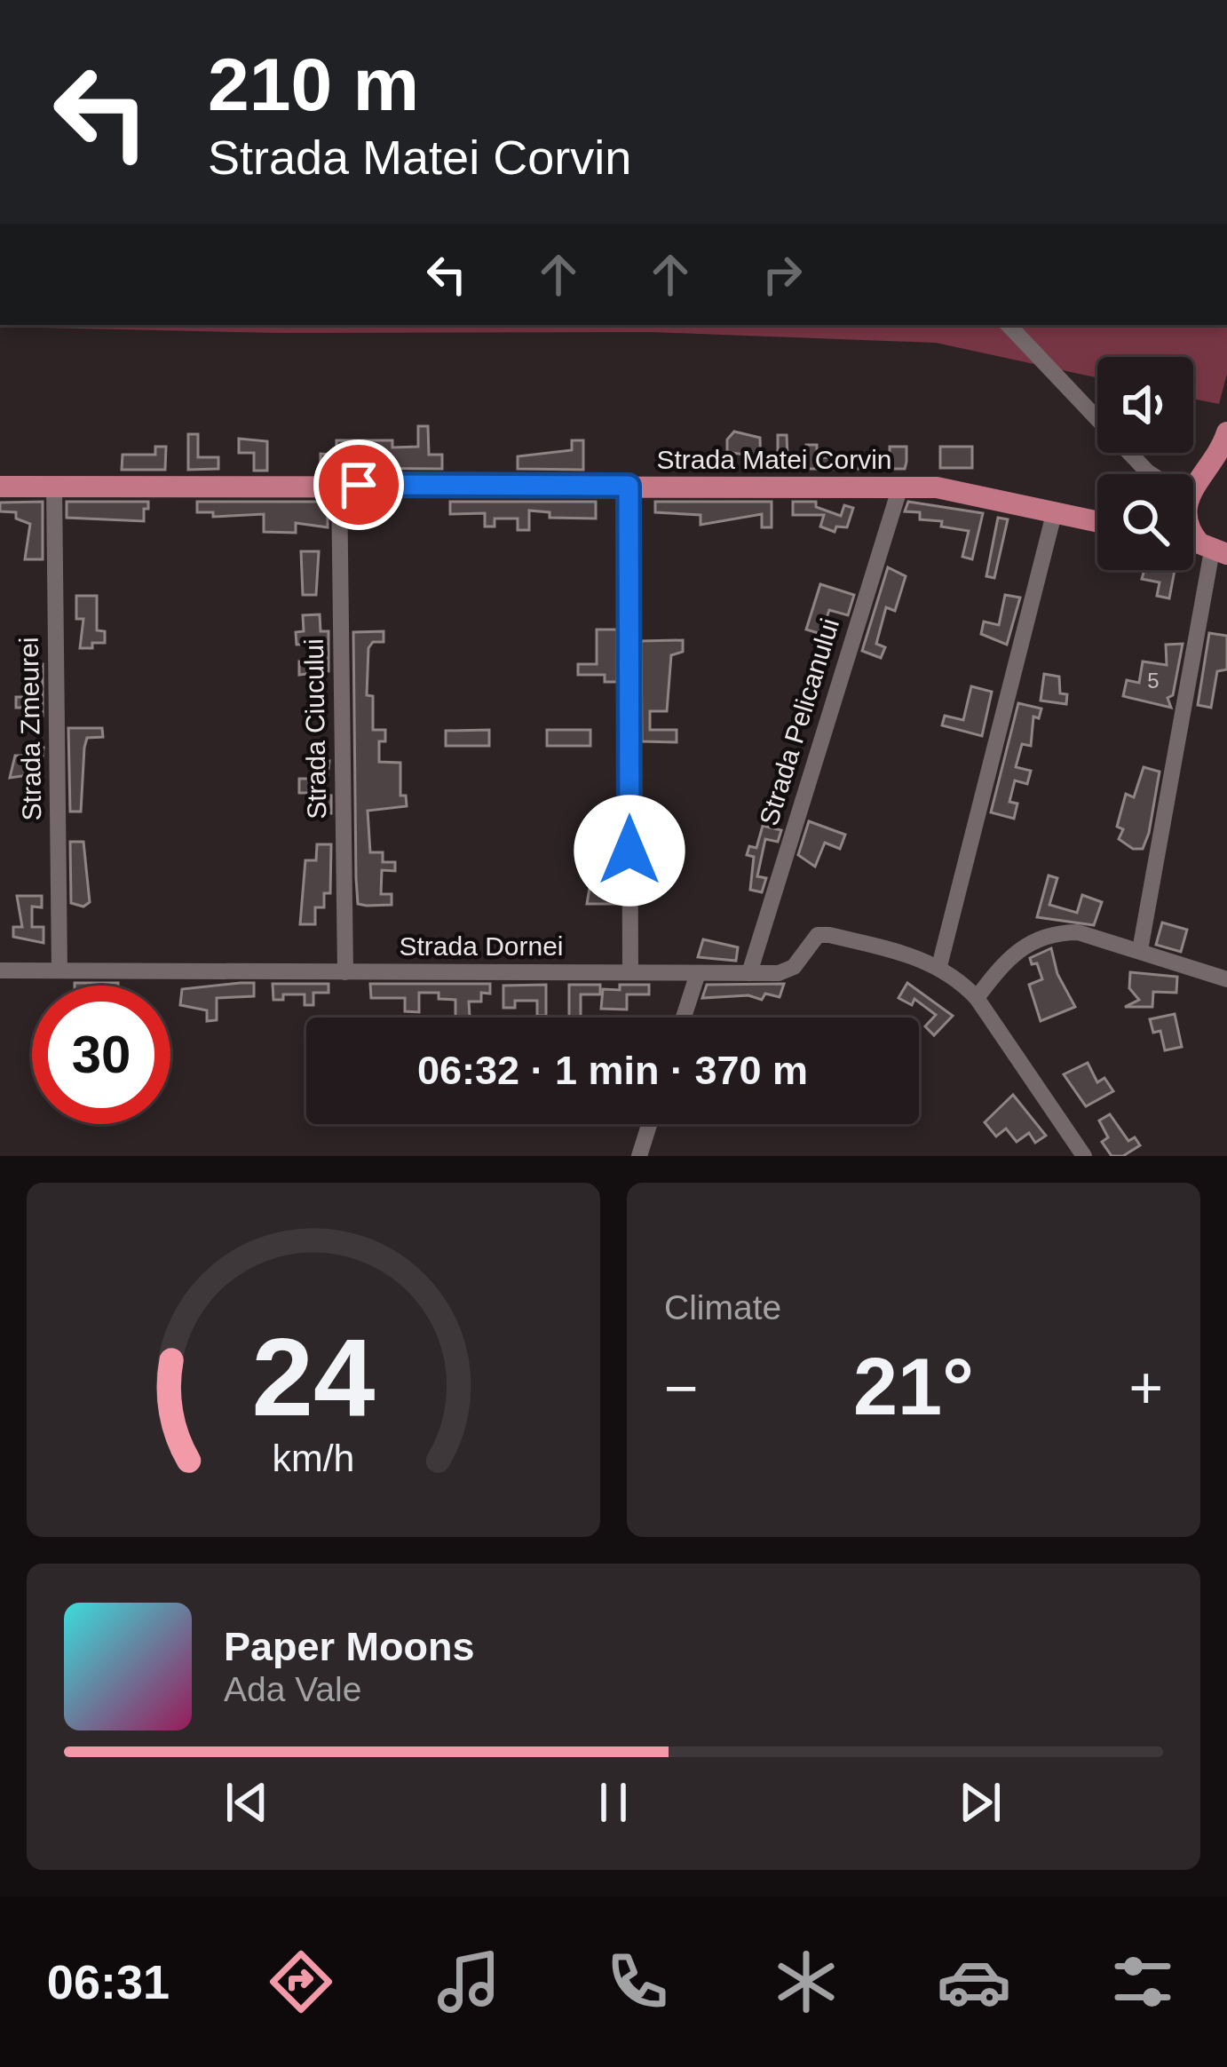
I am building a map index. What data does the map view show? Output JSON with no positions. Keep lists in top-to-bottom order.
{
  "streets": {
    "main road": ["Strada Matei Corvin"],
    "street": [
      "Strada Pelicanului",
      "Strada Zmeurei",
      "Strada Ciucului",
      "Strada Dornei"
    ]
  },
  "crossings": [
    ["Strada Matei Corvin", "Strada Pelicanului"],
    ["Strada Matei Corvin", "Strada Zmeurei"],
    ["Strada Matei Corvin", "Strada Ciucului"],
    ["Strada Pelicanului", "Strada Dornei"],
    ["Strada Zmeurei", "Strada Dornei"],
    ["Strada Ciucului", "Strada Dornei"]
  ],
  "house_numbers": ["5"],
  "page": {
    "turn": ["210 m", "Strada Matei Corvin"],
    "limit": "30",
    "trip": "06:32 · 1 min · 370 m",
    "tile": "Climate",
    "heat": ["−", "21°", "+"],
    "song": ["Paper Moons", "Ada Vale"],
    "tabs": "06:31",
    "gauge": ["24", "km/h"]
  }
}
